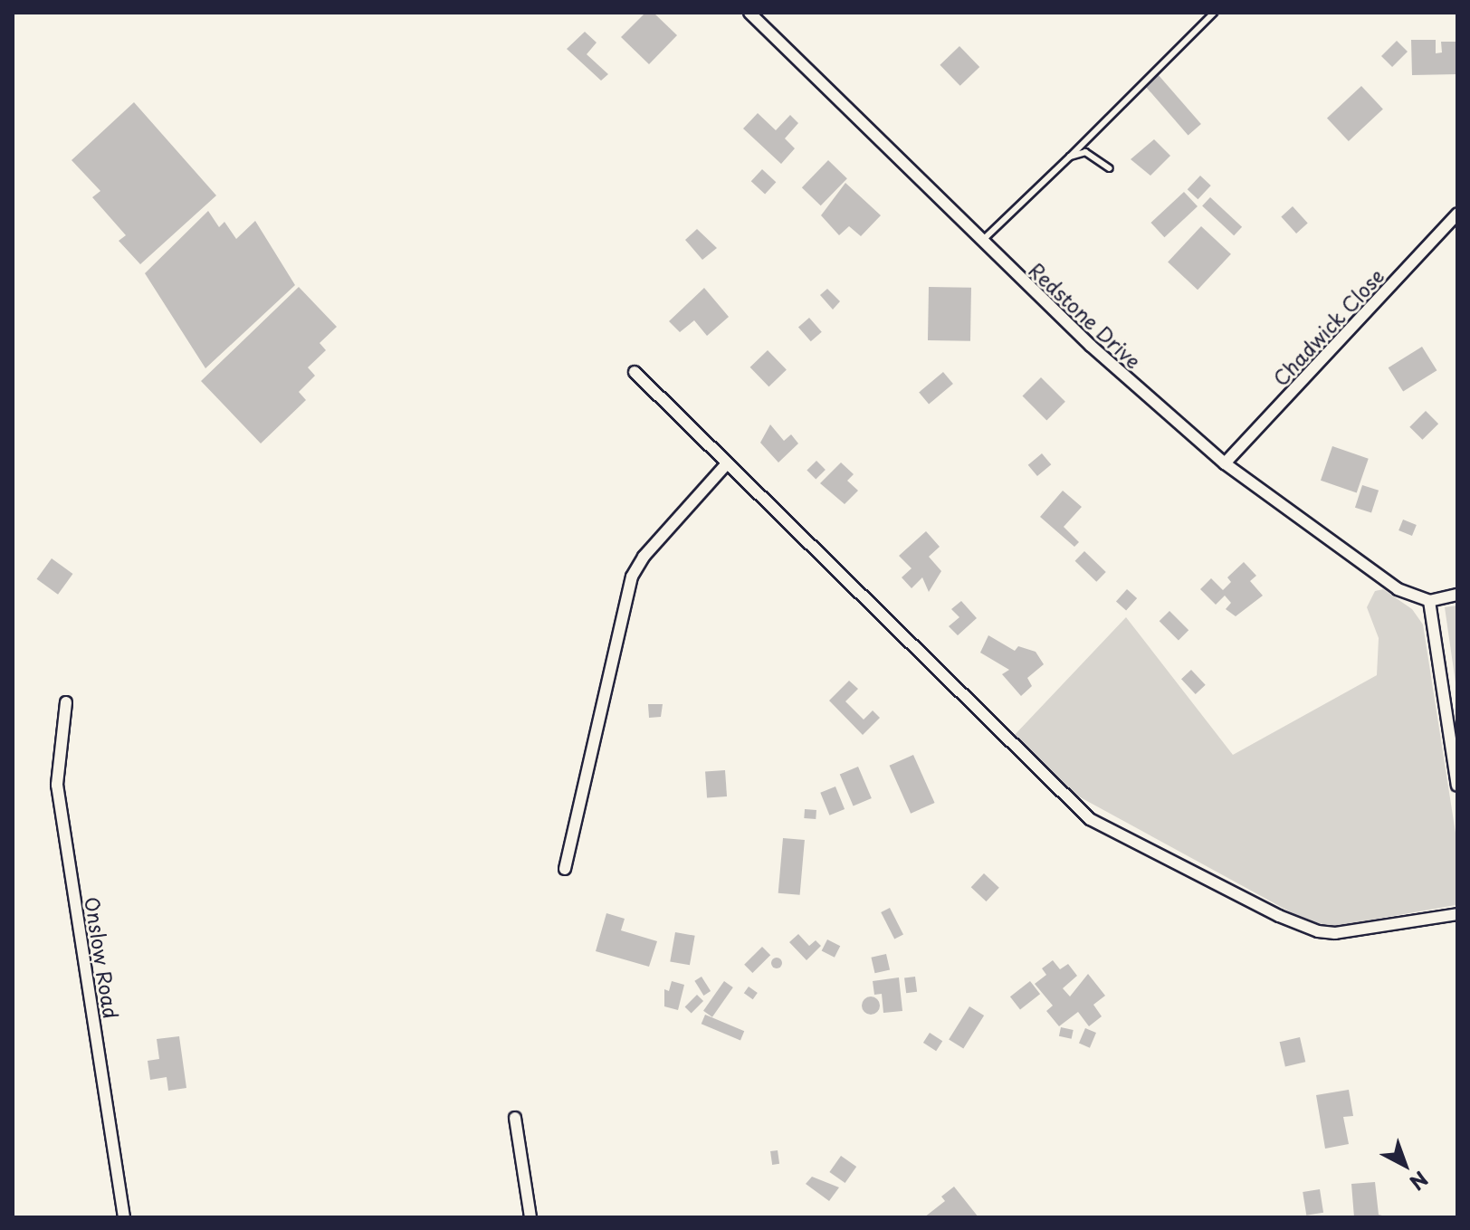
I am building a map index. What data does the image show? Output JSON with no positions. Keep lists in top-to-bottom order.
{
  "streets": {
    "street": ["Redstone Drive", "Chadwick Close", "Onslow Road"]
  },
  "crossings": [
    ["Redstone Drive", "Chadwick Close"]
  ],
  "north": "bottom right"
}
